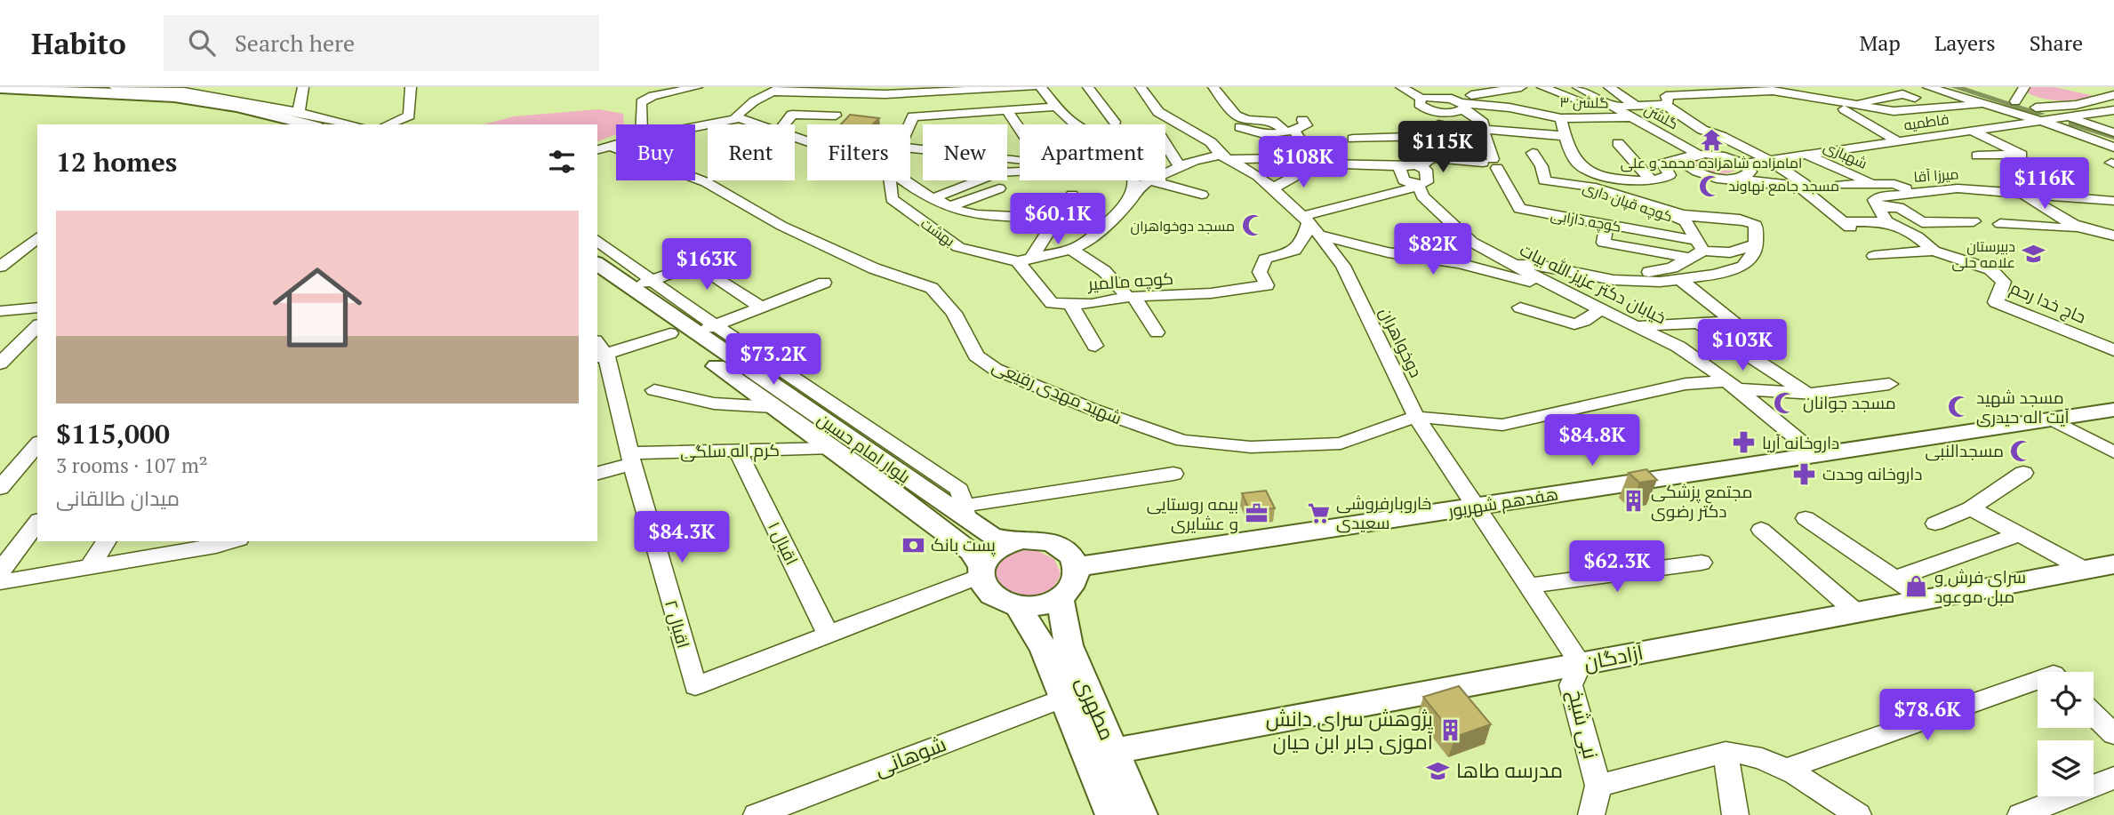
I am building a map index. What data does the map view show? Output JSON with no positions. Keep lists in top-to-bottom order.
{
  "streets": {
    "main road": [
      "بلوار امام حسین",
      "هفدهم شهریور",
      "آزادگان",
      "مطهری"
    ],
    "street": [
      "گلشن ۳",
      "گلشن",
      "فاطمیه",
      "شهبازی",
      "میرزا آقا",
      "کوچه قپان داری",
      "کوچه دارابی",
      "بهشت",
      "کوچه مالمیر",
      "خیابان دکتر عزیز الله بیات",
      "حاج خدا رحم",
      "دوخواهران",
      "شهید مهدی رفیعی",
      "کرم اله سلگی",
      "اقبال ۱",
      "اقبال ۲",
      "نبی شیخ",
      "شوهانی"
    ]
  },
  "crossings": [
    ["گلشن ۳", "گلشن"],
    ["گلشن ۳", "کوچه قپان داری"],
    ["فاطمیه", "شهبازی"],
    ["کوچه قپان داری", "کوچه دارابی"],
    ["بهشت", "کوچه مالمیر"],
    ["کوچه مالمیر", "دوخواهران"],
    ["خیابان دکتر عزیز الله بیات", "هفدهم شهریور"],
    ["دوخواهران", "شهید مهدی رفیعی"],
    ["دوخواهران", "هفدهم شهریور"],
    ["دوخواهران", "آزادگان"],
    ["دوخواهران", "نبی شیخ"],
    ["بلوار امام حسین", "کرم اله سلگی"],
    ["بلوار امام حسین", "هفدهم شهریور"],
    ["بلوار امام حسین", "مطهری"],
    ["کرم اله سلگی", "اقبال ۱"],
    ["کرم اله سلگی", "اقبال ۲"],
    ["هفدهم شهریور", "مطهری"],
    ["اقبال ۱", "اقبال ۲"],
    ["آزادگان", "مطهری"],
    ["آزادگان", "نبی شیخ"],
    ["مطهری", "شوهانی"]
  ],
  "places": {
    "temple": ["امامزاده شاهزاده محمد و علی"],
    "mosque": [
      "مسجد جامع نهاوند",
      "مسجد دوخواهران",
      "مسجد جوانان",
      "مسجد شهید آیت اله حیدری",
      "مسجدالنبی"
    ],
    "school or university": ["دبیرستان علامه حلی", "مدرسه طاها"],
    "pharmacy": ["داروخانه آریا", "داروخانه وحدت"],
    "building": ["مجتمع پزشکی دکتر رضوی", "پژوهش سرای دانش آموزی جابر ابن حیان"],
    "supermarket": ["خاروبارفروشی سعیدی"],
    "office": ["بیمه روستایی و عشایری"],
    "bank": ["پست بانک"],
    "shop": ["سرای فرش و مبل موعود"]
  },
  "page": {
    "header": "Habito",
    "search": "Search here",
    "nav": ["Map", "Layers", "Share"],
    "price": [
      "$115K",
      "$108K",
      "$116K",
      "$60.1K",
      "$82K",
      "$163K",
      "$103K",
      "$73.2K",
      "$84.8K",
      "$84.3K",
      "$62.3K",
      "$78.6K"
    ],
    "chip": [
      "Buy",
      "Rent",
      "Filters",
      "New",
      "Apartment"
    ],
    "heading": "12 homes",
    "list": [
      {
        "name": "$115,000",
        "note": "3 rooms · 107 m² · میدان طالقانی"
      }
    ]
  }
}
